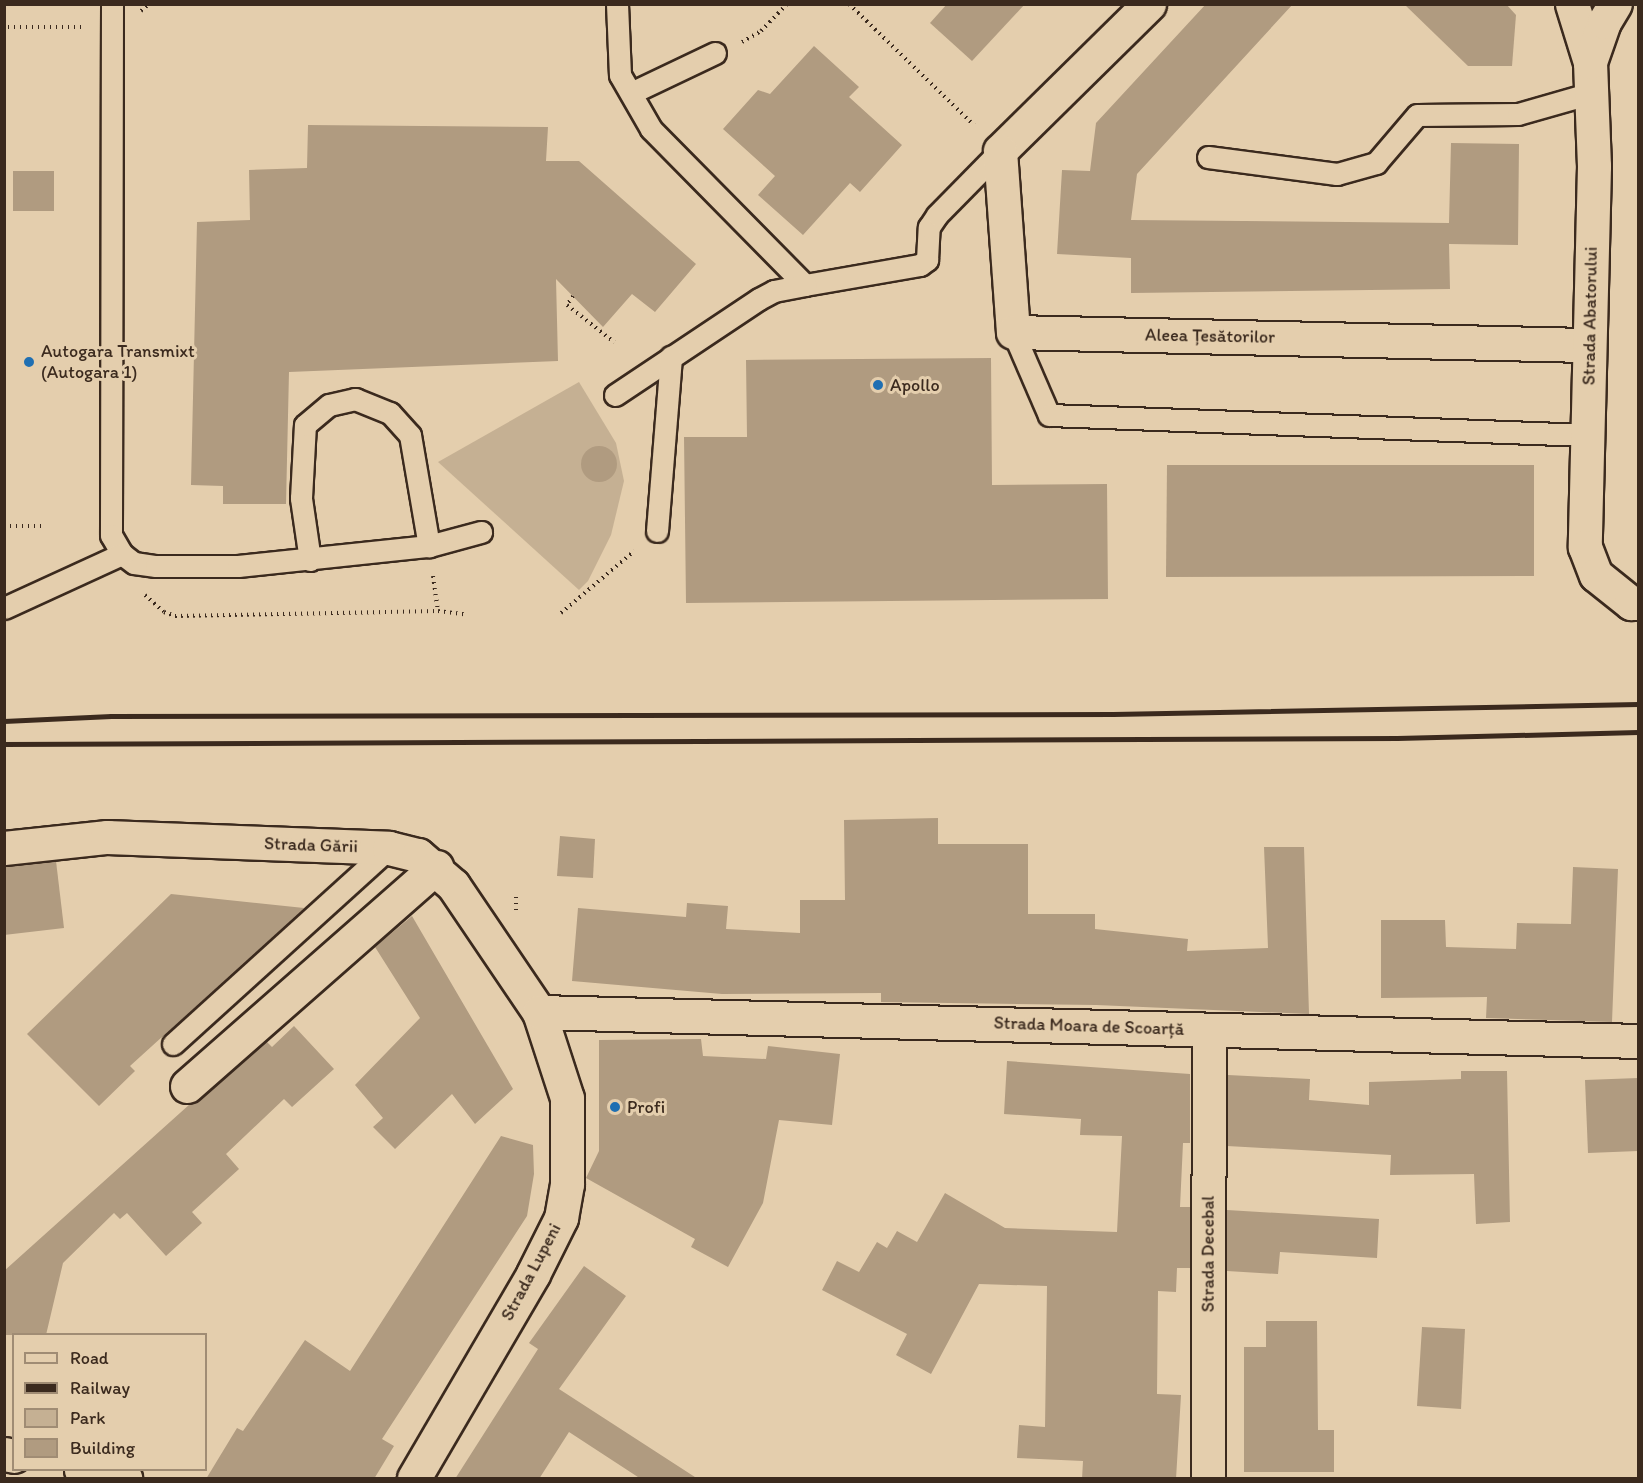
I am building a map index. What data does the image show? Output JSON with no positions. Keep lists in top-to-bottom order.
{
  "streets": {
    "street": [
      "Strada Abatorului",
      "Aleea Țesătorilor",
      "Strada Gării",
      "Strada Moara de Scoarță",
      "Strada Decebal",
      "Strada Lupeni"
    ]
  },
  "crossings": [
    ["Strada Abatorului", "Aleea Țesătorilor"],
    ["Strada Gării", "Strada Moara de Scoarță"],
    ["Strada Gării", "Strada Lupeni"],
    ["Strada Moara de Scoarță", "Strada Decebal"],
    ["Strada Moara de Scoarță", "Strada Lupeni"]
  ],
  "places": ["Autogara Transmixt (Autogara 1)", "Apollo", "Profi"],
  "legend": [
    "Road",
    "Railway",
    "Park",
    "Building"
  ]
}
